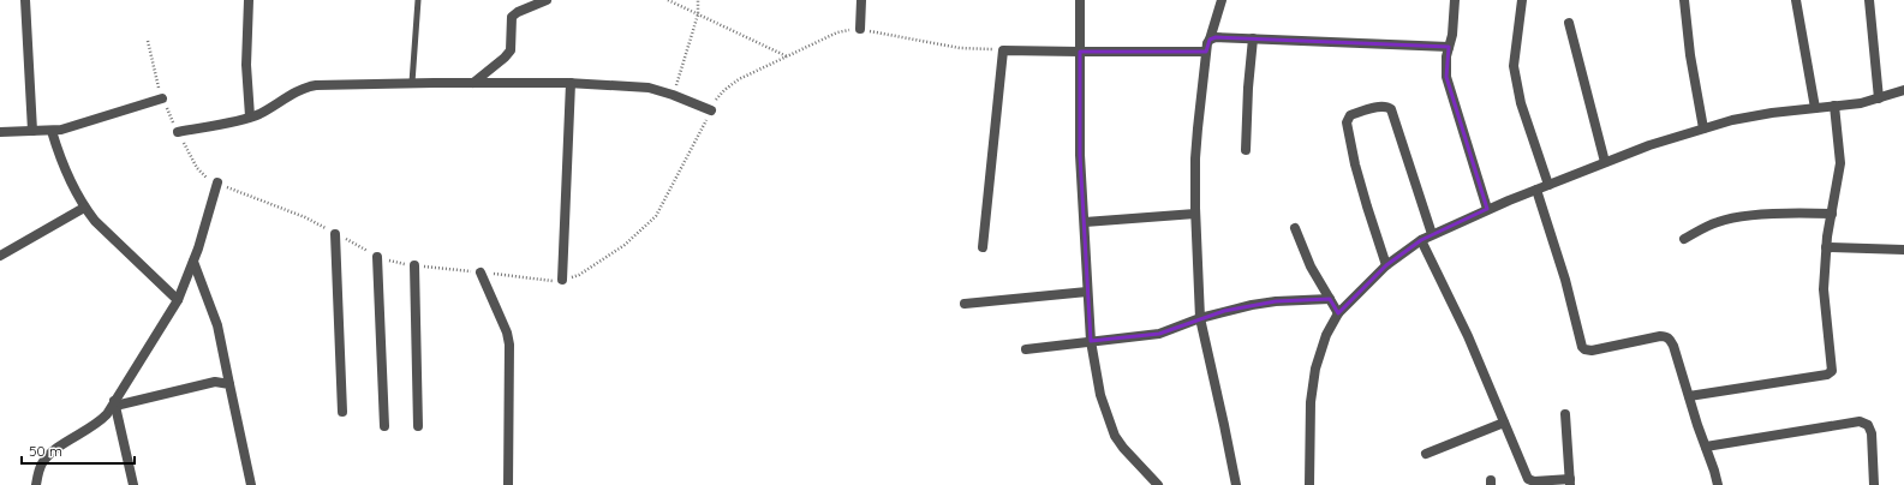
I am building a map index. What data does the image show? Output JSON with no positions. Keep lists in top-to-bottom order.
{
  "scale_bar": "50 m"
}
